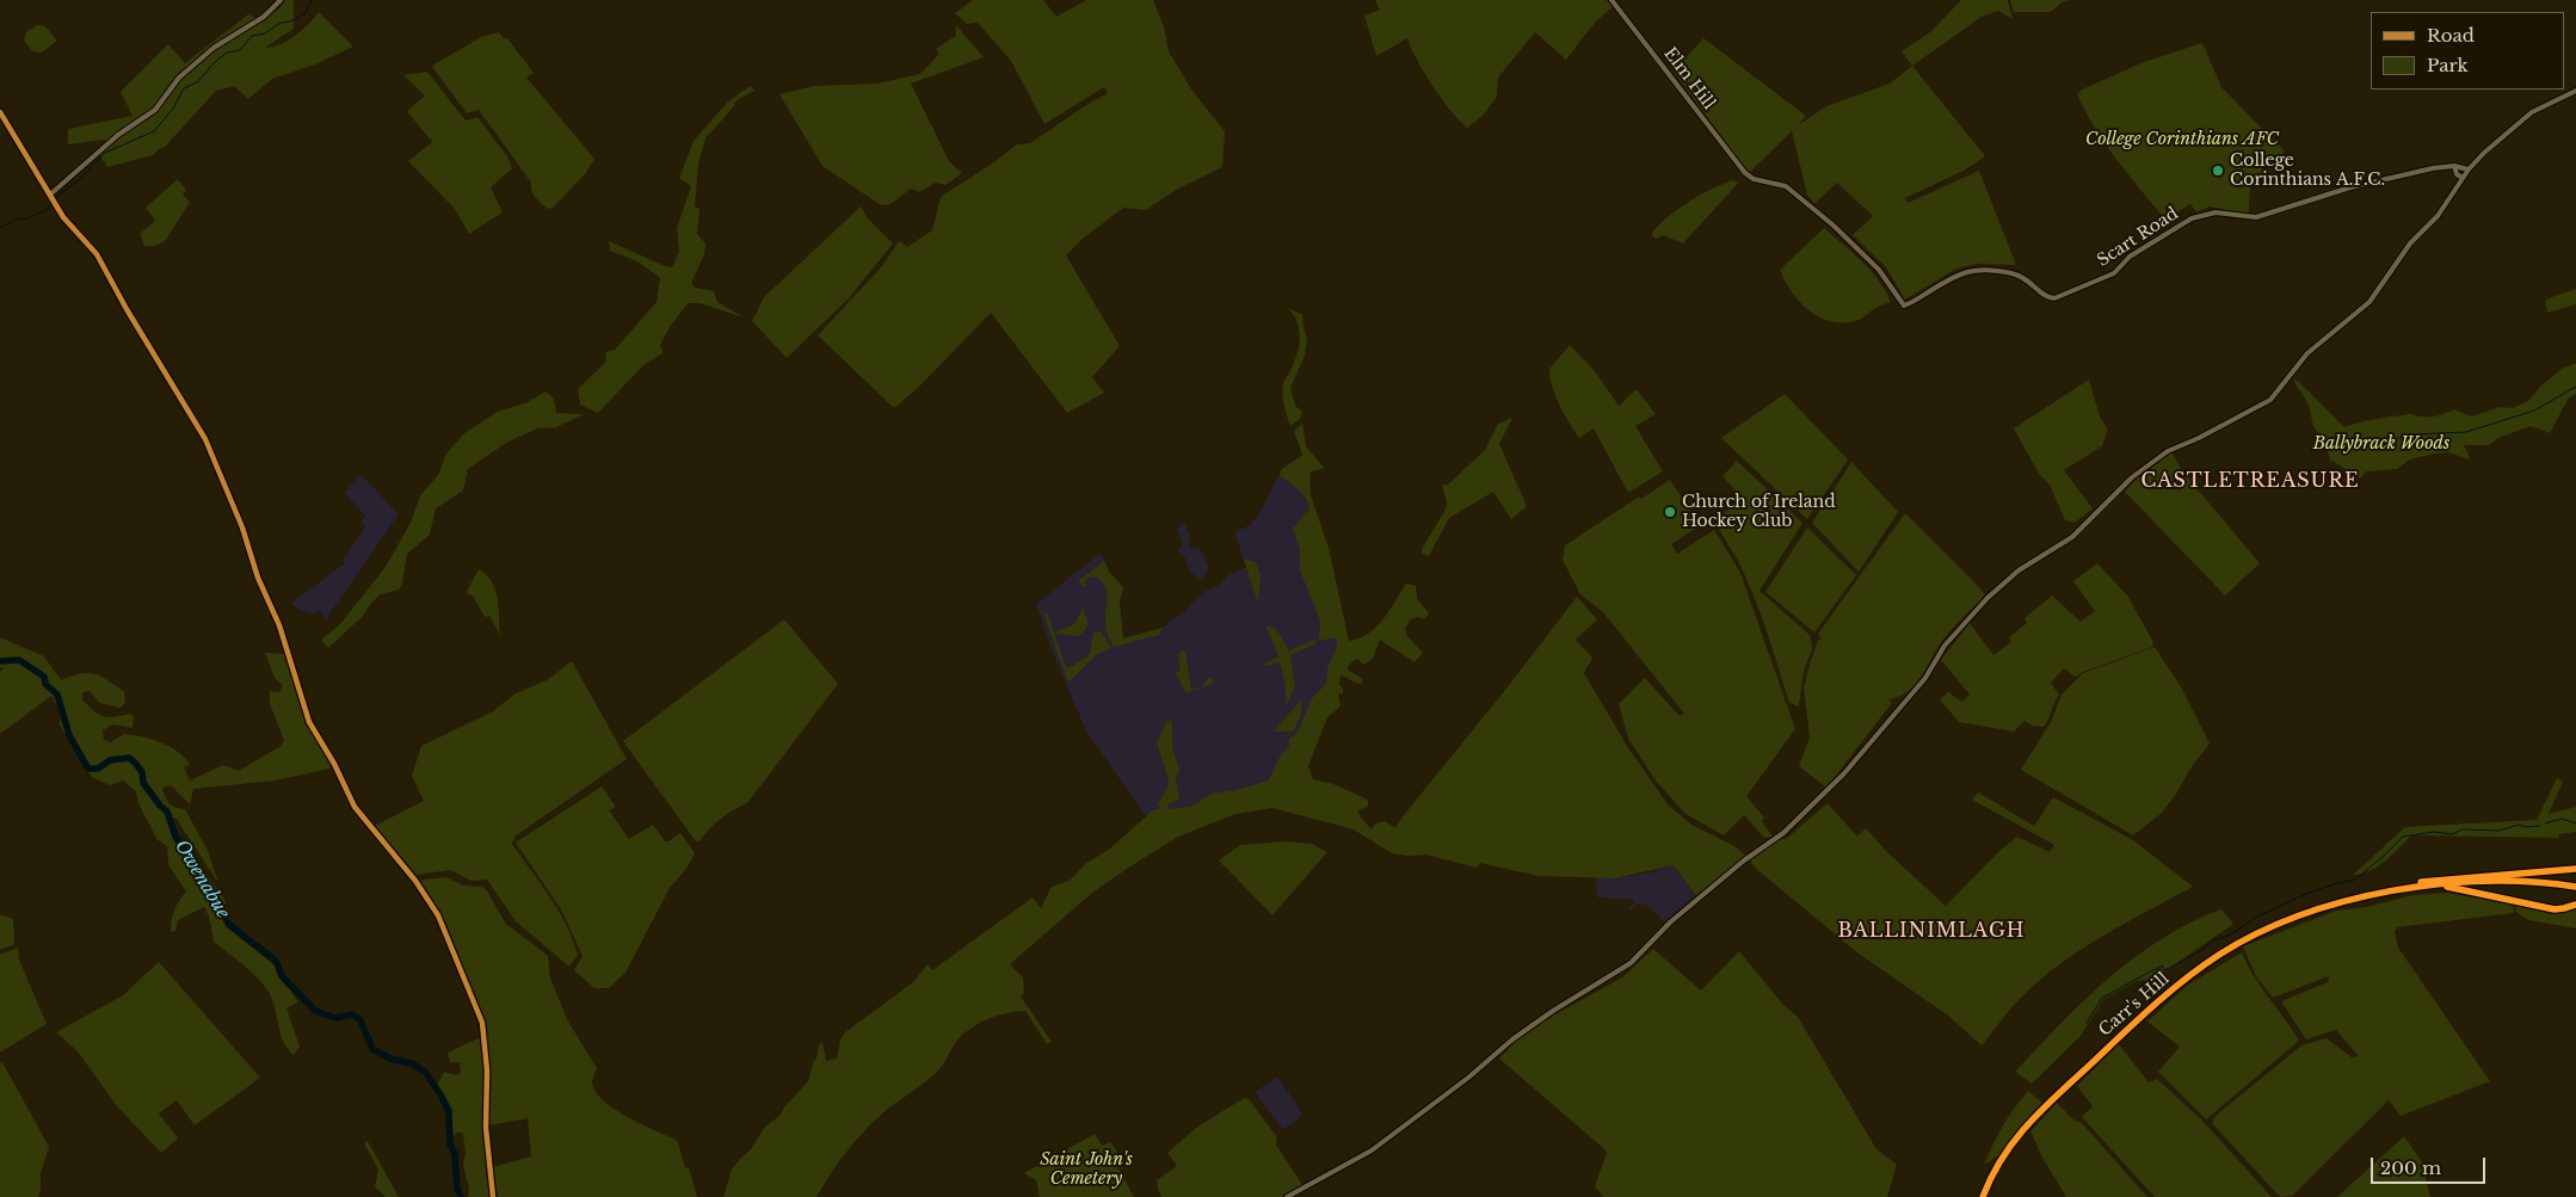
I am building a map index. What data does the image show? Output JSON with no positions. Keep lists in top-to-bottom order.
{
  "streets": {
    "highway": ["Carr's Hill"],
    "street": ["Elm Hill", "Scart Road"]
  },
  "crossings": [
    ["Elm Hill", "Scart Road"]
  ],
  "districts": ["CASTLETREASURE", "BALLINIMLAGH"],
  "water": ["Owenabue"],
  "parks": ["College Corinthians AFC", "Ballybrack Woods", "Saint John's Cemetery"],
  "places": ["College Corinthians A.F.C.", "Church of Ireland Hockey Club"],
  "legend": ["Road", "Park"],
  "scale_bar": "200 m"
}
